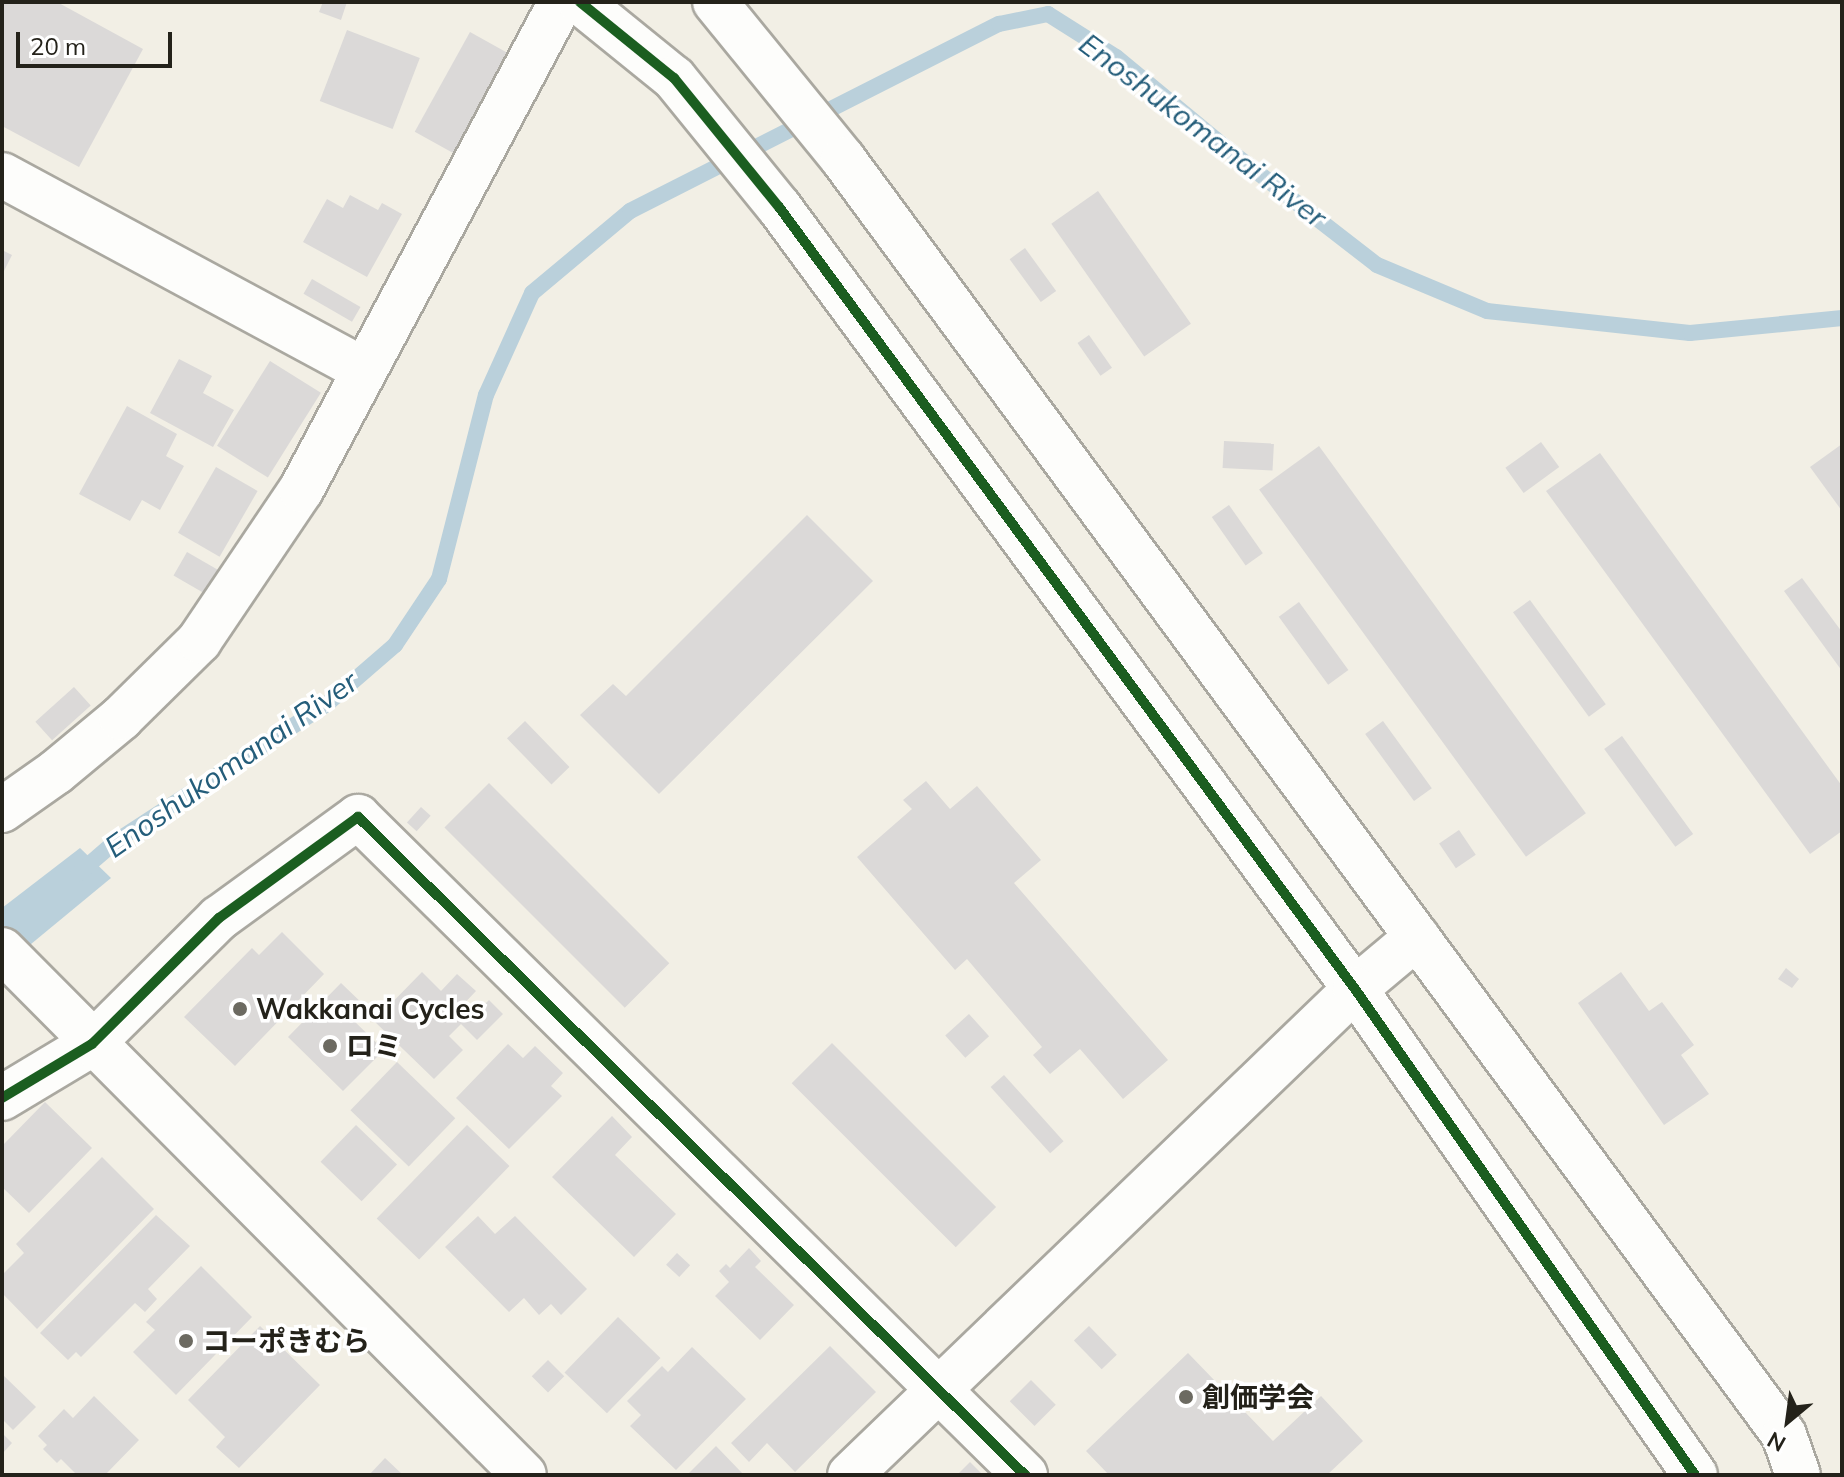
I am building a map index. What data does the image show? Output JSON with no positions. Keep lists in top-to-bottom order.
{
  "water": ["Enoshukomanai River"],
  "places": [
    "Wakkanai Cycles",
    "ロミ",
    "コーポきむら",
    "創価学会"
  ],
  "scale_bar": "20 m",
  "north": "bottom left"
}
